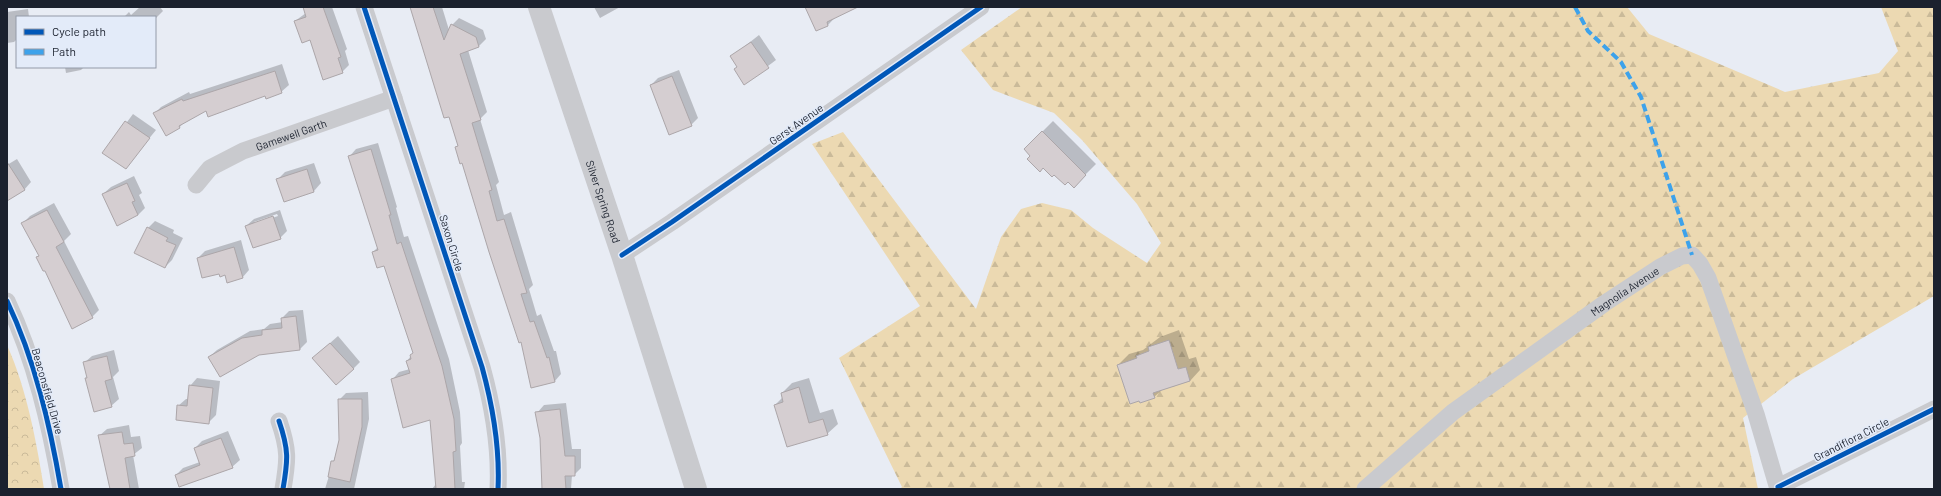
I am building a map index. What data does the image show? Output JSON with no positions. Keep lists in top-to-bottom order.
{
  "streets": {
    "main road": ["Silver Spring Road"],
    "street": [
      "Gerst Avenue",
      "Gamewell Garth",
      "Saxon Circle",
      "Magnolia Avenue",
      "Beaconsfield Drive",
      "Grandiflora Circle"
    ]
  },
  "crossings": [
    ["Gerst Avenue", "Silver Spring Road"],
    ["Gamewell Garth", "Saxon Circle"],
    ["Magnolia Avenue", "Grandiflora Circle"]
  ],
  "legend": ["Cycle path", "Path"]
}
